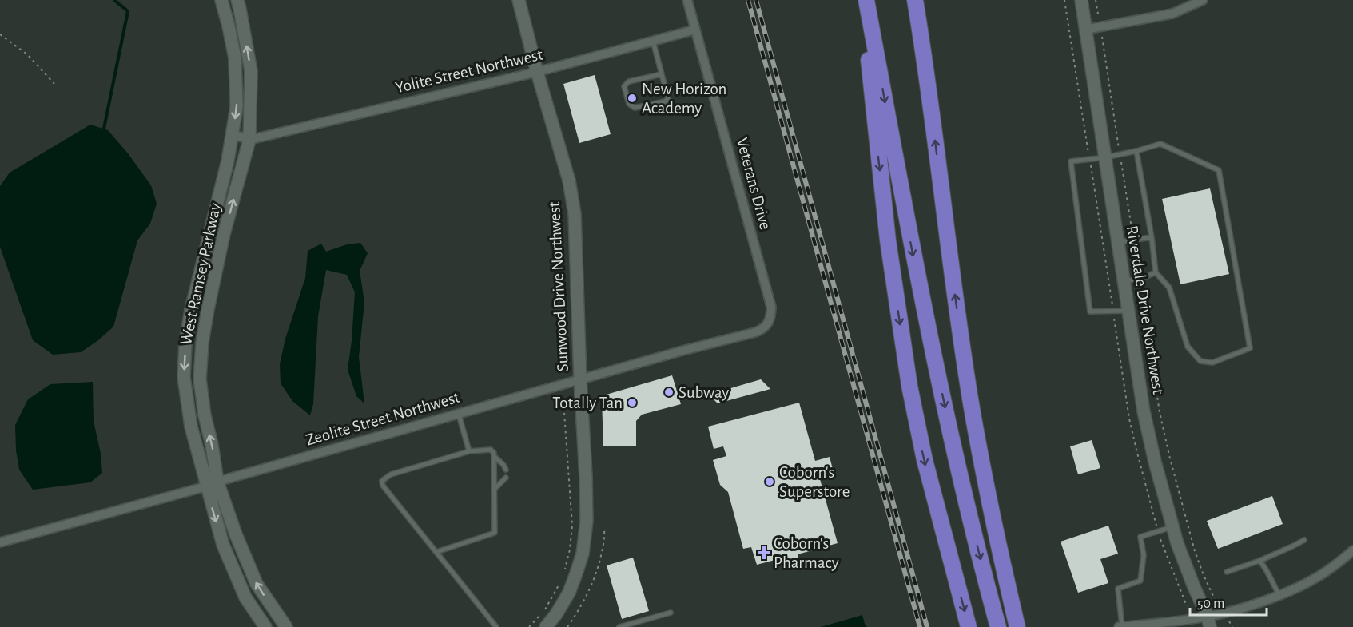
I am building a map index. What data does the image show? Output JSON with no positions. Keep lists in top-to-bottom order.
{
  "streets": {
    "street": [
      "Yolite Street Northwest",
      "Veterans Drive",
      "West Ramsey Parkway",
      "Sunwood Drive Northwest",
      "Riverdale Drive Northwest",
      "Zeolite Street Northwest"
    ]
  },
  "crossings": [
    ["Yolite Street Northwest", "Veterans Drive"],
    ["Yolite Street Northwest", "West Ramsey Parkway"],
    ["Yolite Street Northwest", "Sunwood Drive Northwest"],
    ["Veterans Drive", "Zeolite Street Northwest"],
    ["West Ramsey Parkway", "Zeolite Street Northwest"],
    ["Sunwood Drive Northwest", "Zeolite Street Northwest"]
  ],
  "places": {
    "other": [
      "New Horizon Academy",
      "Subway",
      "Totally Tan",
      "Coborn's Superstore"
    ],
    "health": ["Coborn's Pharmacy"]
  },
  "scale_bar": "50 m"
}
